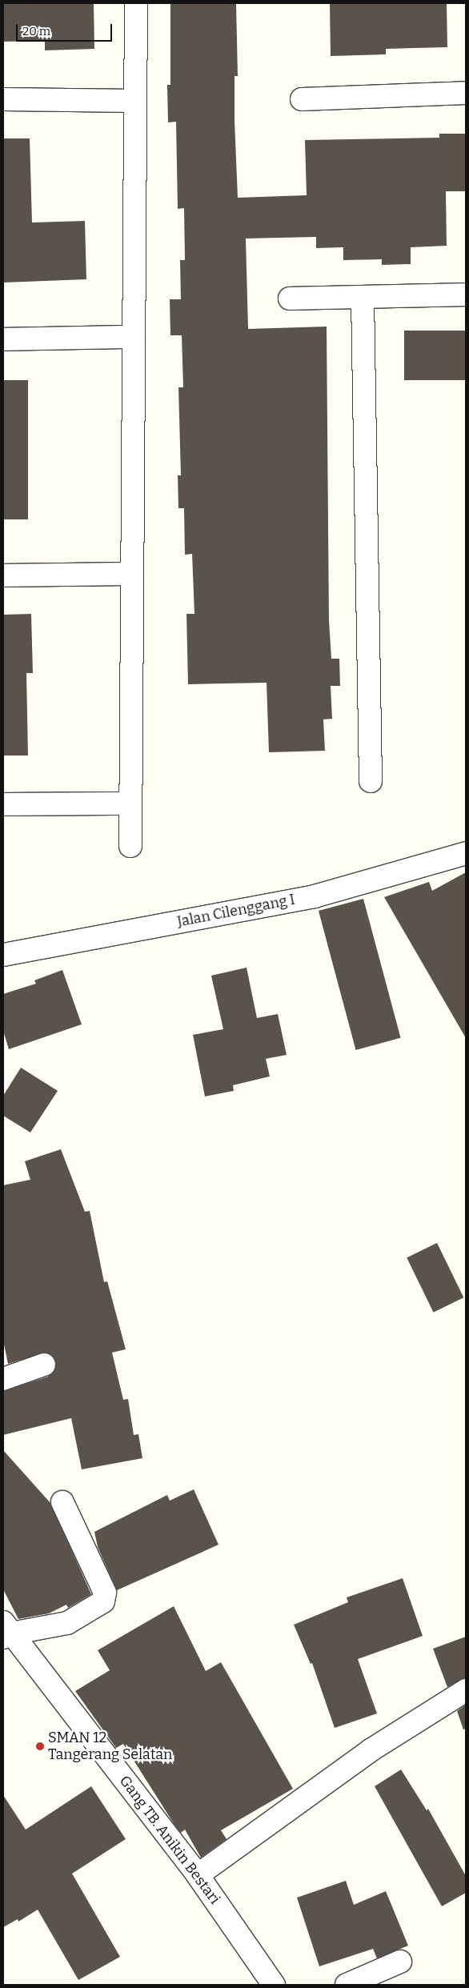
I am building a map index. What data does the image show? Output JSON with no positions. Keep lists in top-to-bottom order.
{
  "streets": {
    "street": ["Jalan Cilenggang I", "Gang TB. Anikin Bestari"]
  },
  "places": ["SMAN 12 Tangerang Selatan"],
  "scale_bar": "20 m"
}
